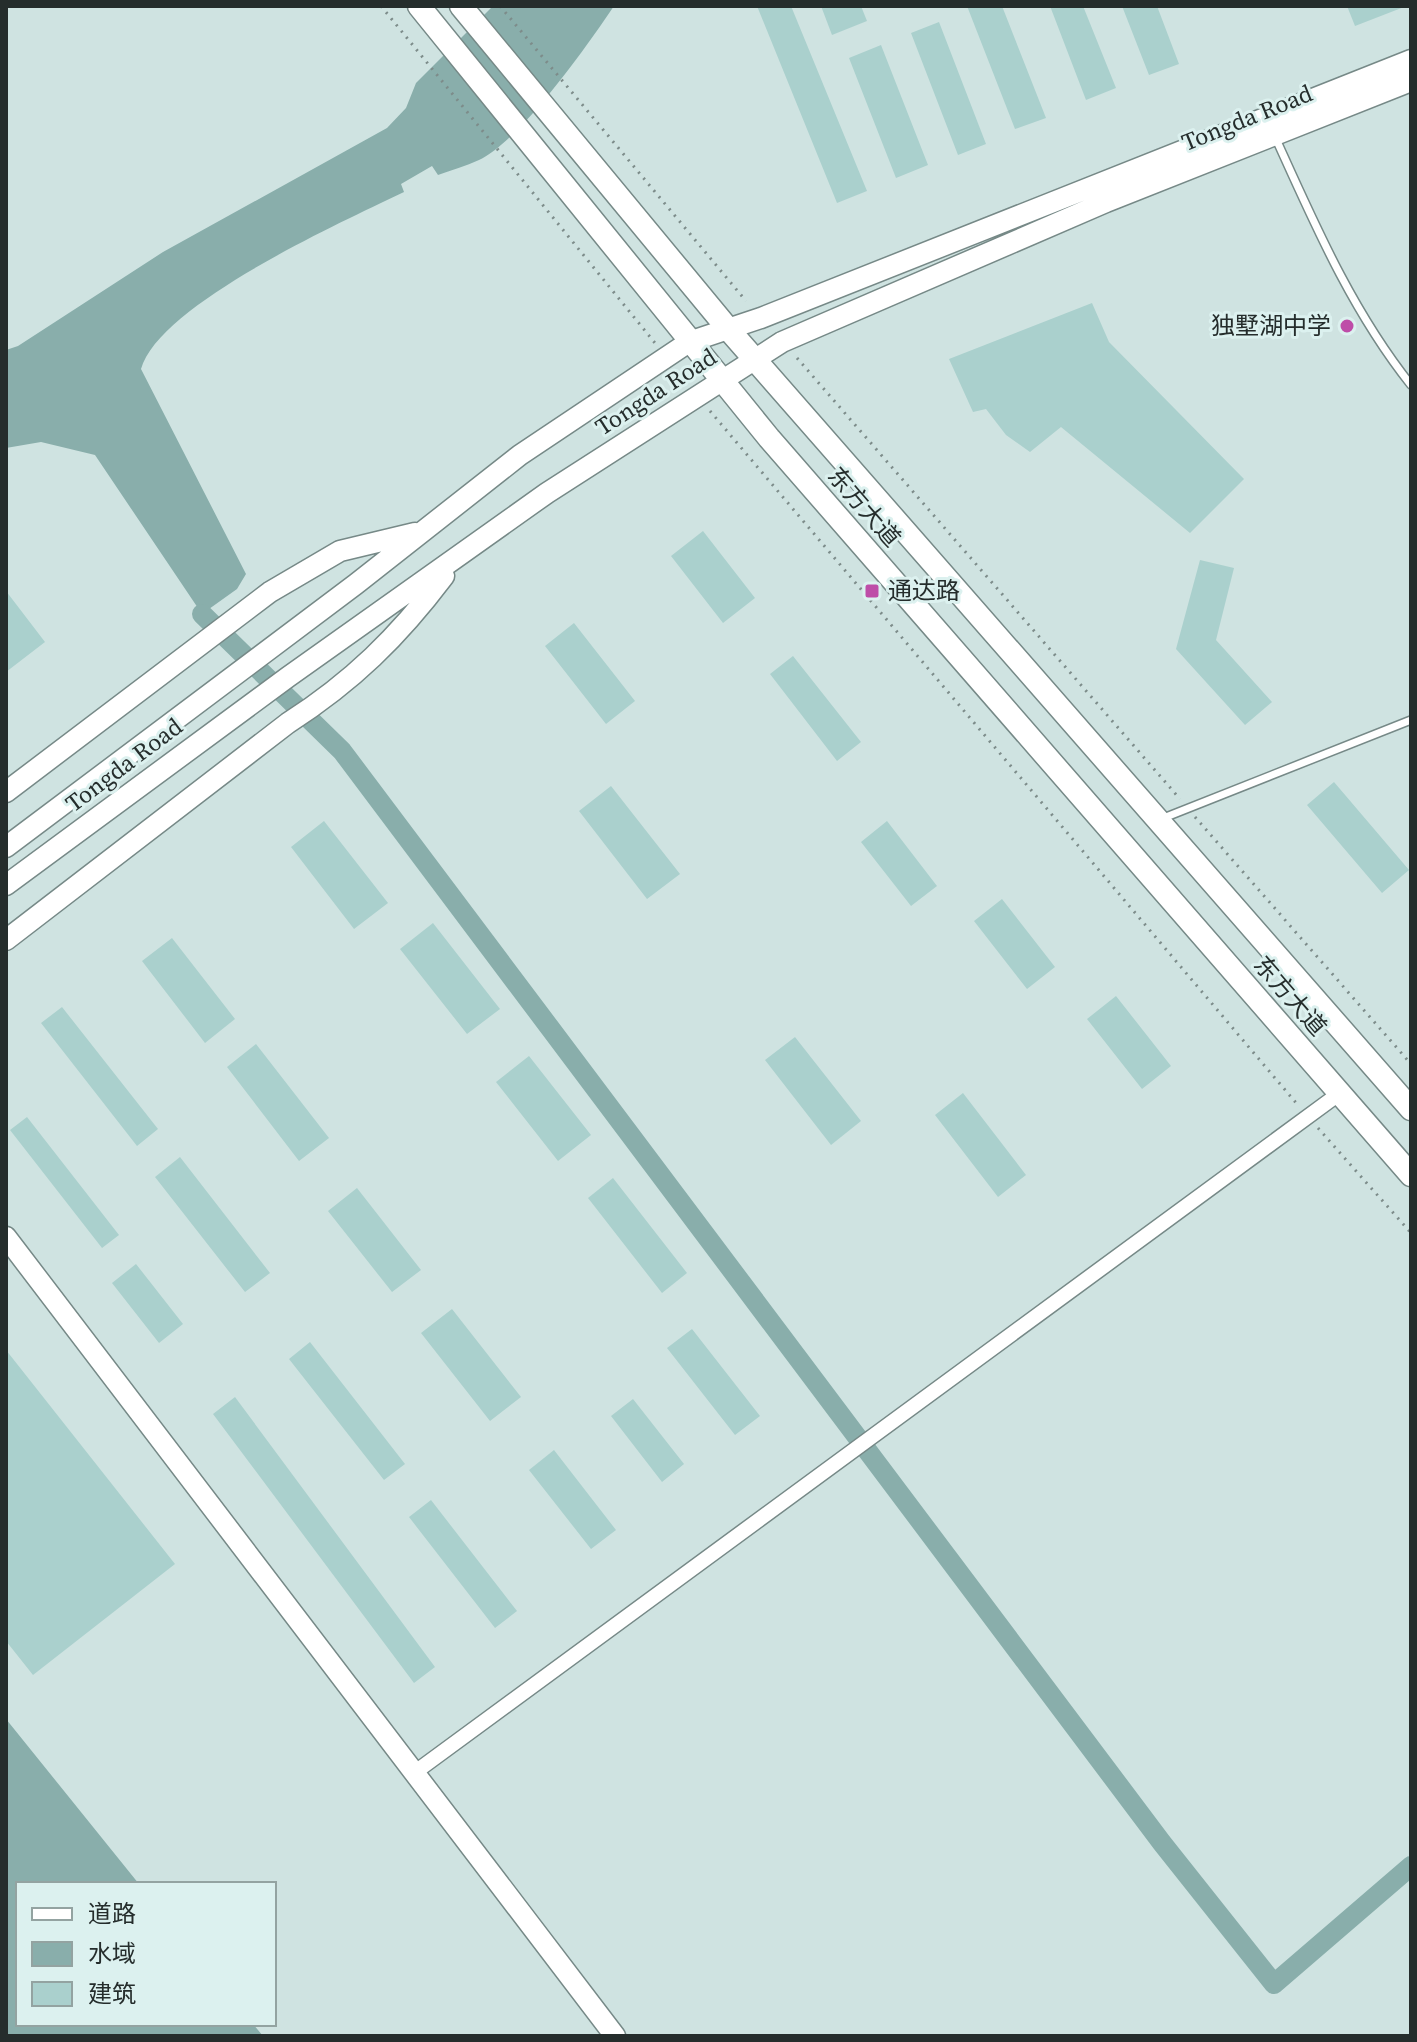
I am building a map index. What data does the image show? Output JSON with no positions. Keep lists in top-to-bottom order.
{
  "streets": {
    "main road": ["Tongda Road", "东方大道"]
  },
  "crossings": [
    ["Tongda Road", "东方大道"]
  ],
  "places": {
    "other": ["独墅湖中学"],
    "transit": ["通达路"]
  },
  "legend": ["道路", "水域", "建筑"]
}
